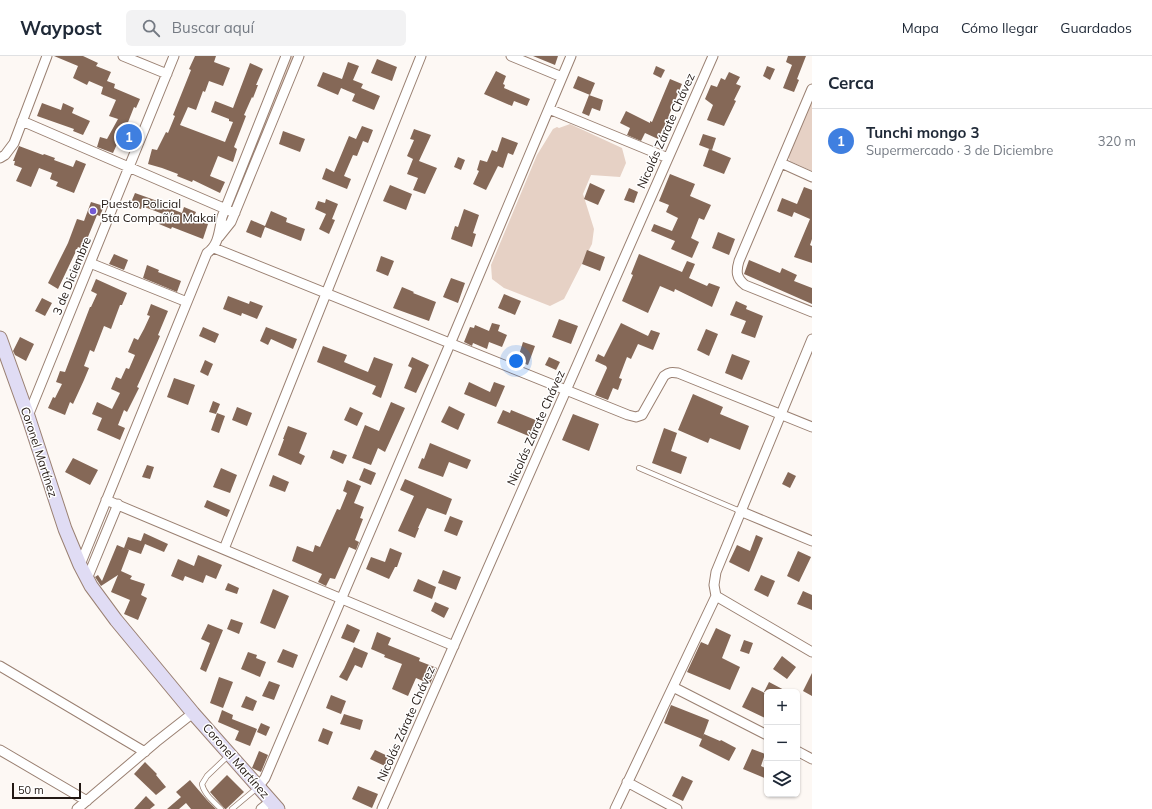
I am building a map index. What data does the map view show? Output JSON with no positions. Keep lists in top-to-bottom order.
{
  "streets": {
    "main road": ["Coronel Martínez"],
    "street": ["Nicolás Zárate Chávez", "3 de Diciembre"]
  },
  "crossings": [
    ["3 de Diciembre", "Coronel Martínez"]
  ],
  "places": ["Puesto Policial 5ta Compañía Makai"],
  "scale_bar": "50 m",
  "page": {
    "header": "Waypost",
    "search": "Buscar aquí",
    "nav": ["Mapa", "Cómo llegar", "Guardados"],
    "heading": "Cerca",
    "list": [
      {
        "mark": "1",
        "name": "Tunchi mongo 3",
        "note": "Supermercado · 3 de Diciembre",
        "value": "320 m"
      }
    ],
    "pins": "1",
    "map_buttons": ["+", "−"],
    "scale": "50 m"
  }
}
